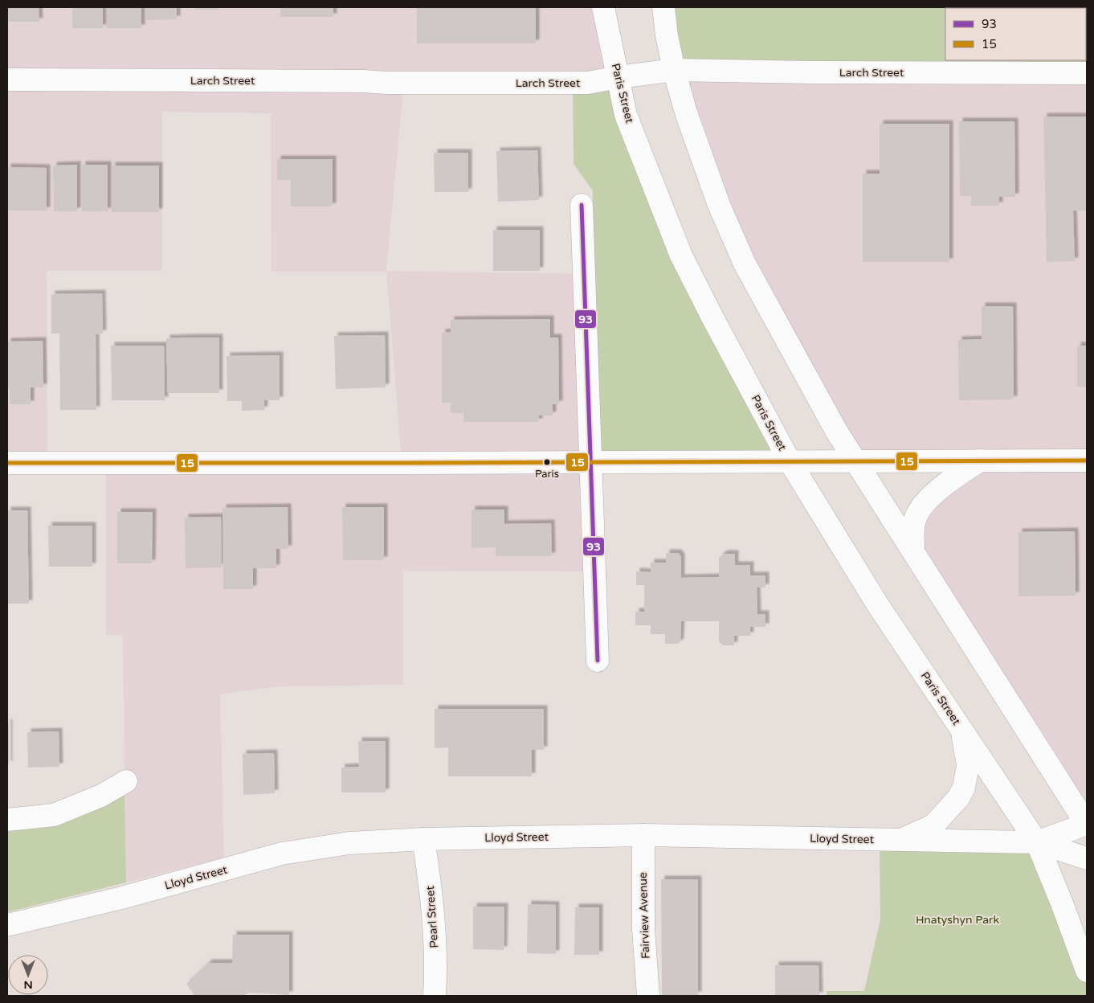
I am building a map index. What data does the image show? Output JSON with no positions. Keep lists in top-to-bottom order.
{
  "streets": {
    "main road": [
      "Larch Street",
      "Paris Street",
      "Lloyd Street",
      "Fairview Avenue",
      "Pearl Street"
    ]
  },
  "crossings": [
    ["Larch Street", "Paris Street"],
    ["Paris Street", "Lloyd Street"],
    ["Lloyd Street", "Fairview Avenue"],
    ["Lloyd Street", "Pearl Street"]
  ],
  "parks": ["Hnatyshyn Park"],
  "places": ["Paris"],
  "lines": ["transit line 93", "transit line 15"],
  "legend": ["93", "15"],
  "north": "bottom"
}
